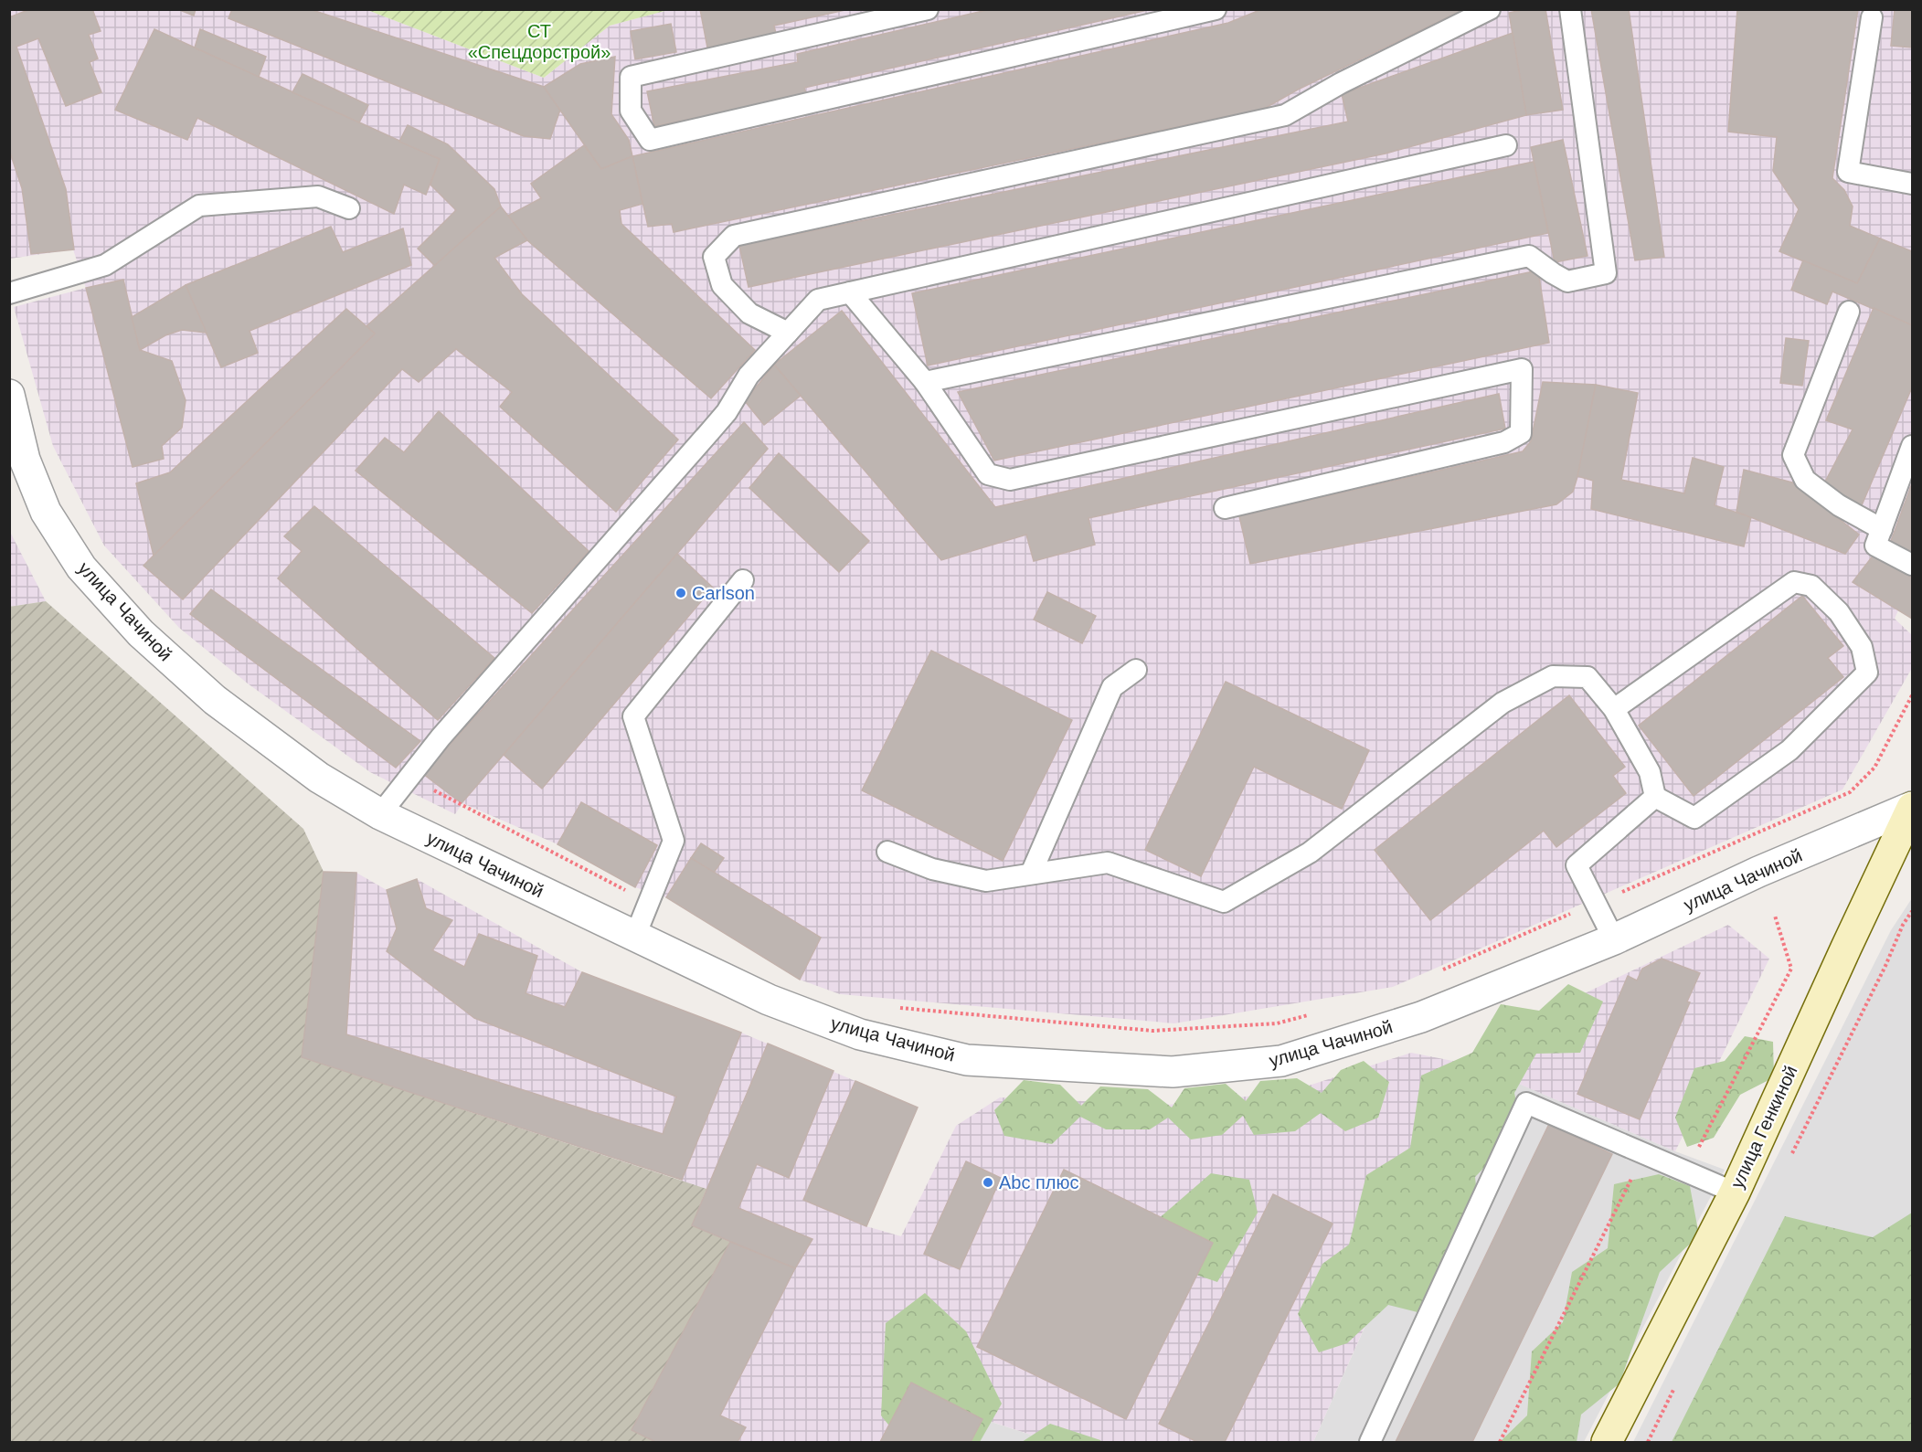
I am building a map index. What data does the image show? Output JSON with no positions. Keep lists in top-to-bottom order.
{
  "streets": {
    "street": ["улица Чачиной", "улица Генкиной"]
  },
  "crossings": [
    ["улица Чачиной", "улица Генкиной"]
  ],
  "parks": ["СТ «Спецдорстрой»"],
  "places": ["Carlson", "Аbc плюс"]
}
